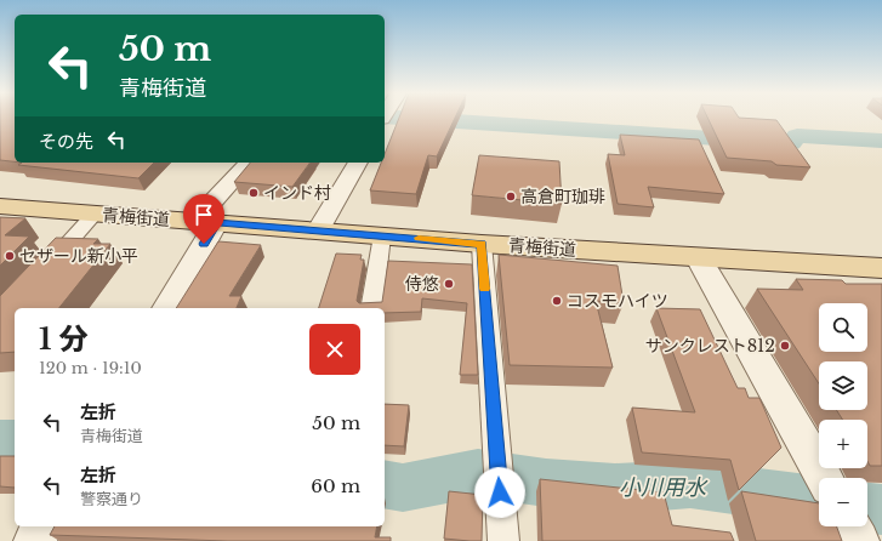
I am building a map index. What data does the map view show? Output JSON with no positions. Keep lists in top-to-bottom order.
{
  "streets": {
    "main road": ["青梅街道"]
  },
  "water": ["小川用水"],
  "places": [
    "インド村",
    "高倉町珈琲",
    "セザール新小平",
    "侍悠",
    "コスモハイツ",
    "サンクレスト812"
  ],
  "page": {
    "turn": ["50 m", "青梅街道"],
    "then": "その先",
    "map_buttons": ["+", "−"],
    "heading": ["1 分", "120 m · 19:10"],
    "list": [
      {
        "name": "左折",
        "note": "青梅街道",
        "value": "50 m"
      },
      {
        "name": "左折",
        "note": "警察通り",
        "value": "60 m"
      }
    ]
  }
}
